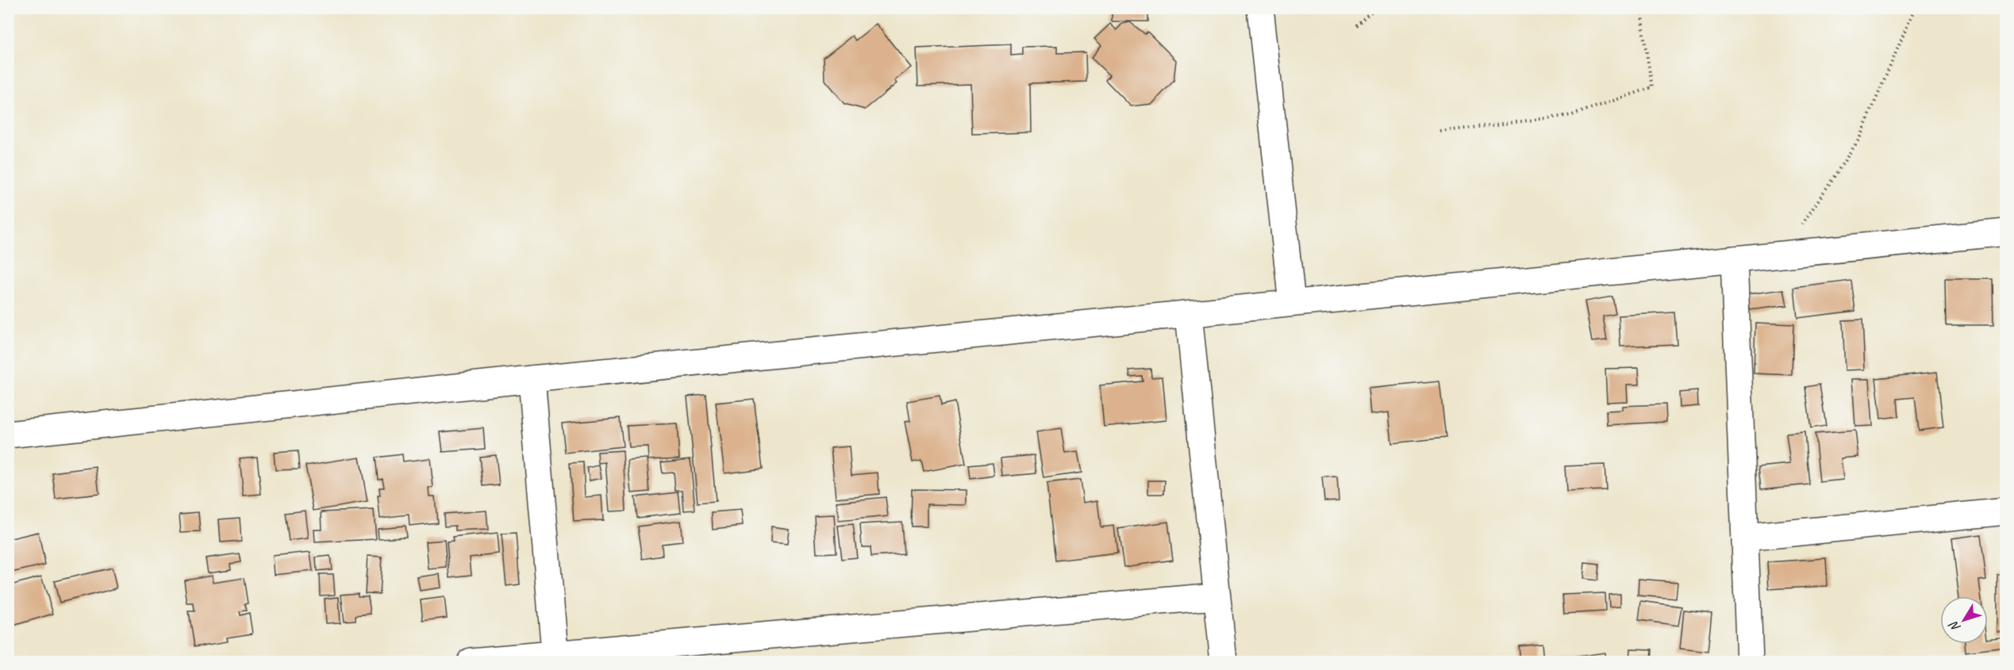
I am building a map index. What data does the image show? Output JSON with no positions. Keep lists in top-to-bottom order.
{
  "north": "bottom left"
}
